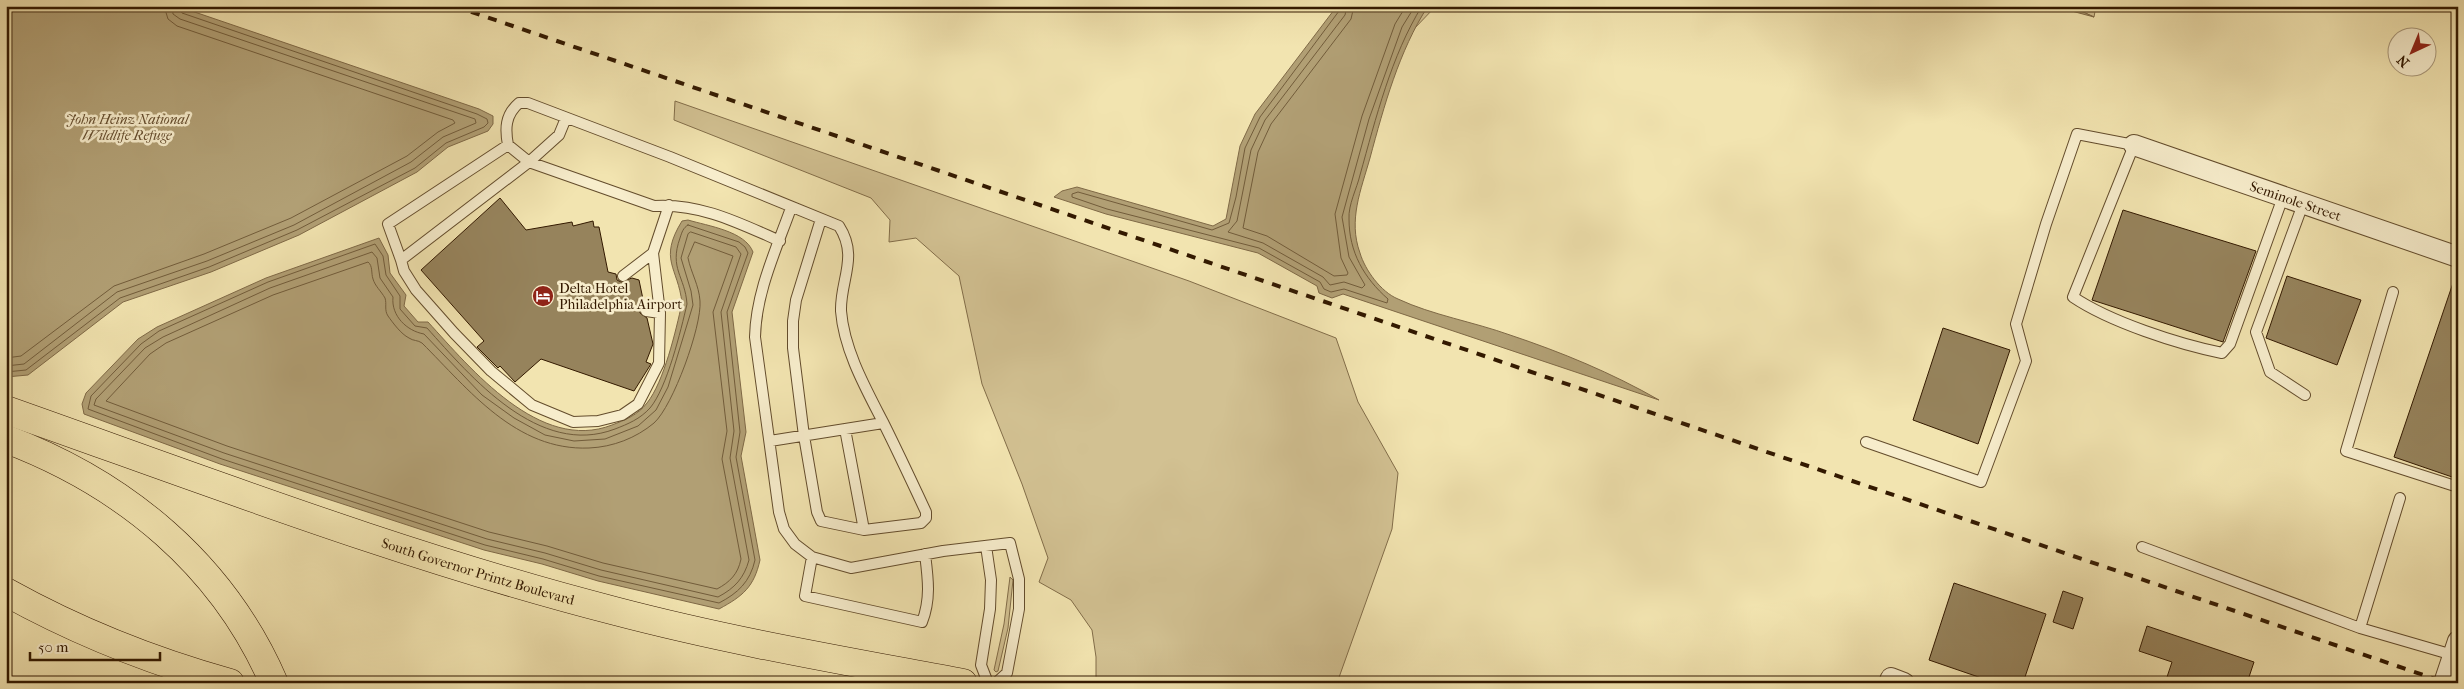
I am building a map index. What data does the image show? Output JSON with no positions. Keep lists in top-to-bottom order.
{
  "streets": {
    "main road": ["South Governor Printz Boulevard"],
    "street": ["Seminole Street"]
  },
  "parks": ["John Heinz National Wildlife Refuge"],
  "places": {
    "hotel": ["Delta Hotel Philadelphia Airport"]
  },
  "scale_bar": "50 m",
  "north": "bottom left"
}
